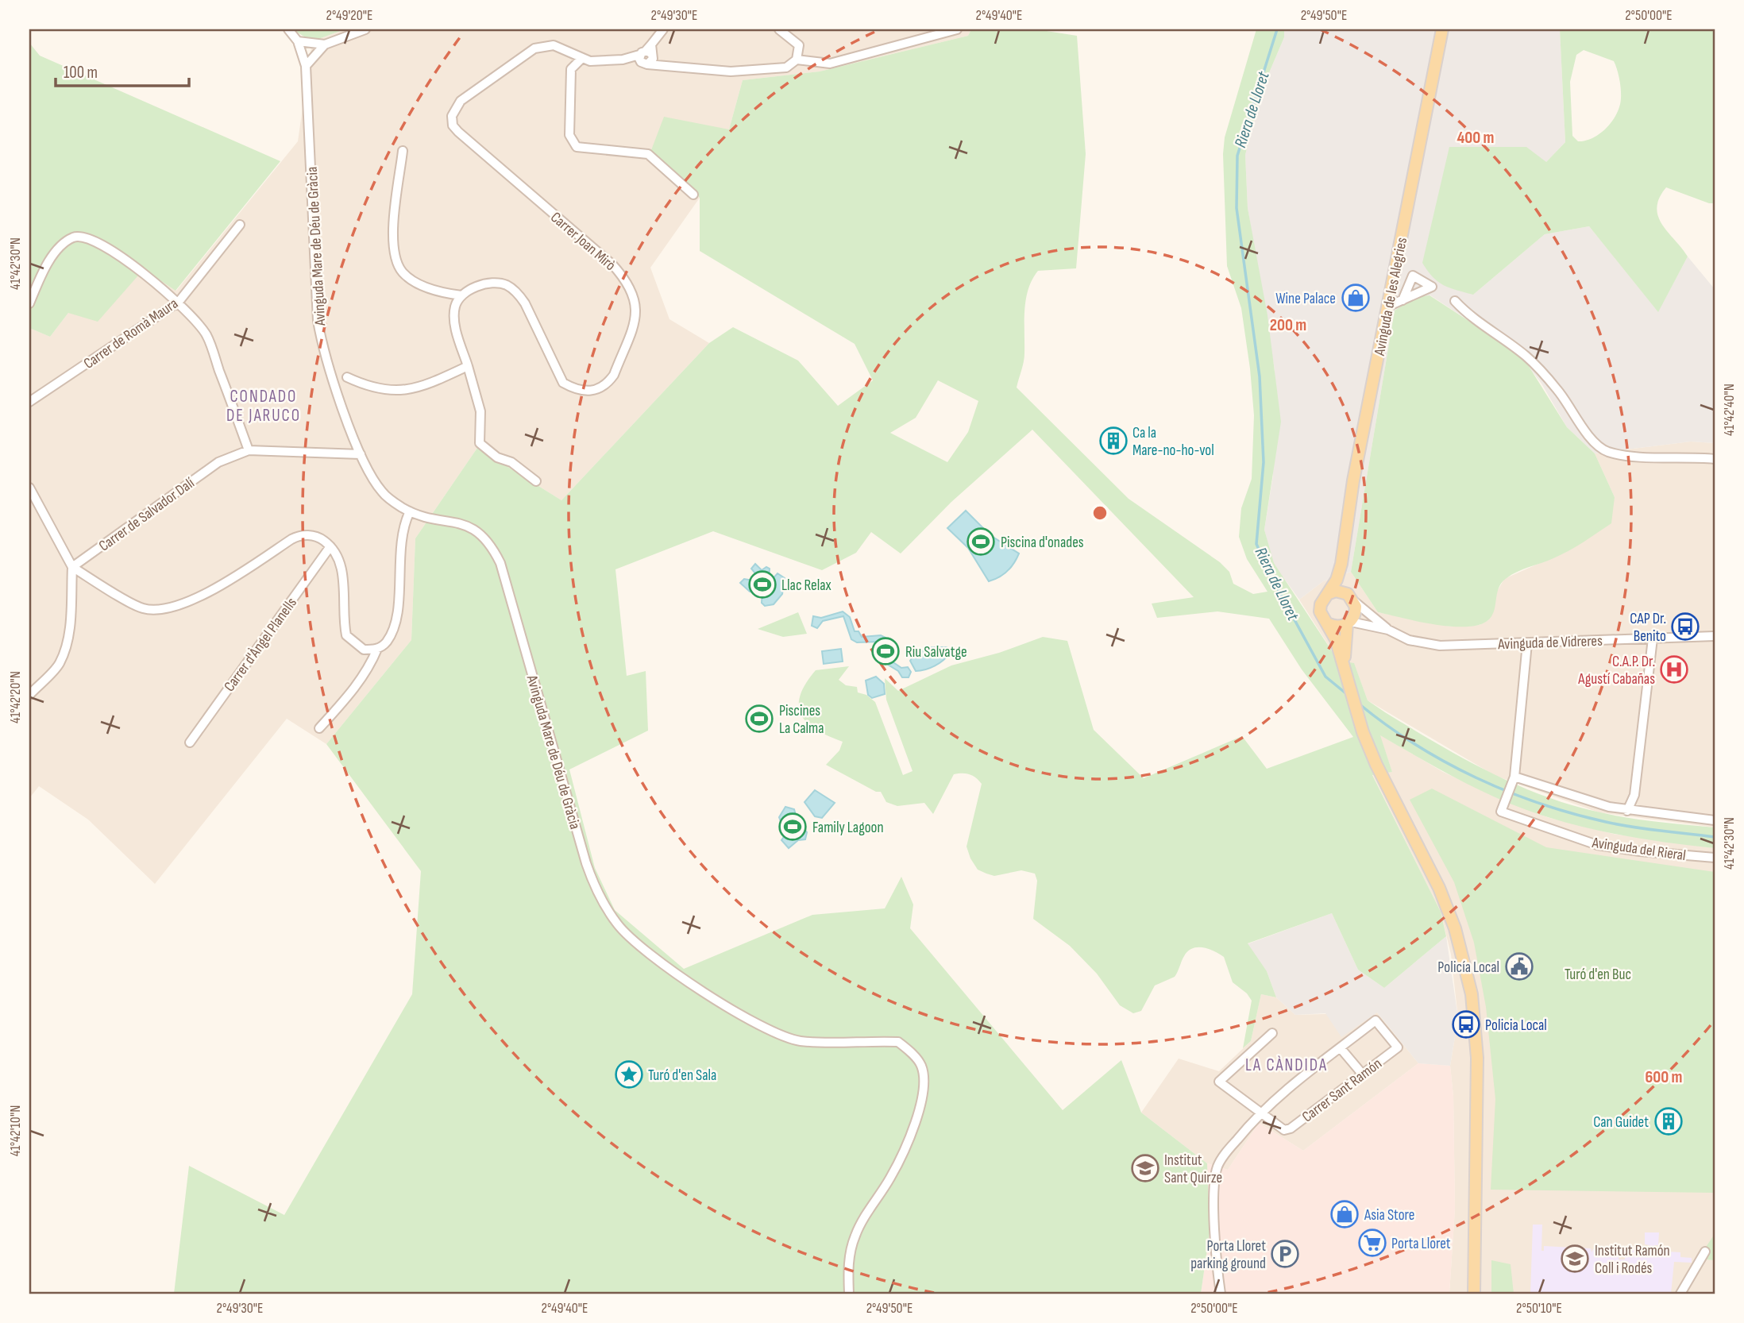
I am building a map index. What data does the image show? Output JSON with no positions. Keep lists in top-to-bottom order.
{
  "streets": {
    "main road": ["Avinguda de les Alegries"],
    "street": [
      "Carrer Joan Mirò",
      "Avinguda Mare de Déu de Gràcia",
      "Carrer de Romà Maura",
      "Carrer de Salvador Dalí",
      "Avinguda de Vidreres",
      "Carrer d'Àngel Planells",
      "Avinguda del Rieral",
      "Carrer Sant Ramón"
    ]
  },
  "crossings": [
    ["Avinguda Mare de Déu de Gràcia", "Carrer de Salvador Dalí"]
  ],
  "districts": ["CONDADO DE JARUCO", "LA CÀNDIDA"],
  "water": ["Riera de Lloret"],
  "parks": ["Turó d'en Buc"],
  "places": {
    "shop": ["Wine Palace", "Asia Store"],
    "building": ["Ca la Mare-no-ho-vol", "Can Guidet"],
    "sports": [
      "Piscina d'onades",
      "Llac Relax",
      "Riu Salvatge",
      "Piscines La Calma",
      "Family Lagoon"
    ],
    "bus stop": ["CAP Dr. Benito", "Policia Local"],
    "hospital": ["C.A.P. Dr. Agustí Cabañas"],
    "public building": ["Policía Local"],
    "place": ["Turó d'en Sala"],
    "school or university": ["Institut Sant Quirze", "Institut Ramón Coll i Rodés"],
    "supermarket": ["Porta Lloret"],
    "parking": ["Porta Lloret parking ground"]
  },
  "scale_bar": "100 m",
  "coordinates": [
    "2°49'20\"E",
    "2°49'30\"E",
    "2°49'40\"E",
    "2°49'50\"E",
    "2°50'00\"E",
    "41°42'30\"N",
    "41°42'40\"N",
    "41°42'20\"N",
    "41°42'10\"N",
    "2°50'10\"E"
  ],
  "rings": ["400 m", "200 m", "600 m"]
}
